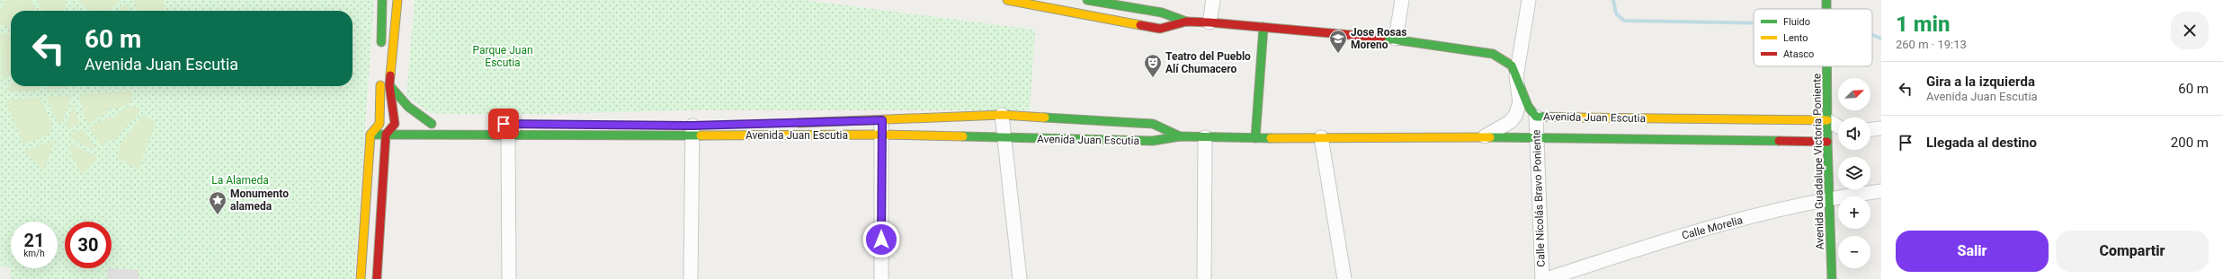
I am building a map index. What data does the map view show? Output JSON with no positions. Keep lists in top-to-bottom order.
{
  "streets": {
    "main road": ["Avenida Juan Escutia", "Avenida Guadalupe Victoria Poniente"],
    "street": ["Calle Nicolás Bravo Poniente", "Calle Morelia"]
  },
  "crossings": [
    ["Avenida Juan Escutia", "Avenida Guadalupe Victoria Poniente"],
    ["Avenida Juan Escutia", "Calle Nicolás Bravo Poniente"],
    ["Avenida Guadalupe Victoria Poniente", "Calle Morelia"]
  ],
  "parks": ["Parque Juan Escutia", "La Alameda"],
  "places": {
    "school or university": ["Jose Rosas Moreno"],
    "theatre": ["Teatro del Pueblo Alí Chumacero"],
    "place": ["Monumento alameda"]
  },
  "legend": ["Fluido", "Lento", "Atasco"],
  "north": "top right",
  "page": {
    "heading": ["1 min", "260 m · 19:13"],
    "turn": ["60 m", "Avenida Juan Escutia"],
    "list": [
      {
        "name": "Gira a la izquierda",
        "note": "Avenida Juan Escutia",
        "value": "60 m"
      },
      {
        "name": "Llegada al destino",
        "value": "200 m"
      }
    ],
    "map_buttons": ["+", "−"],
    "speed": "21 km/h",
    "limit": "30",
    "buttons": ["Salir", "Compartir"]
  }
}
